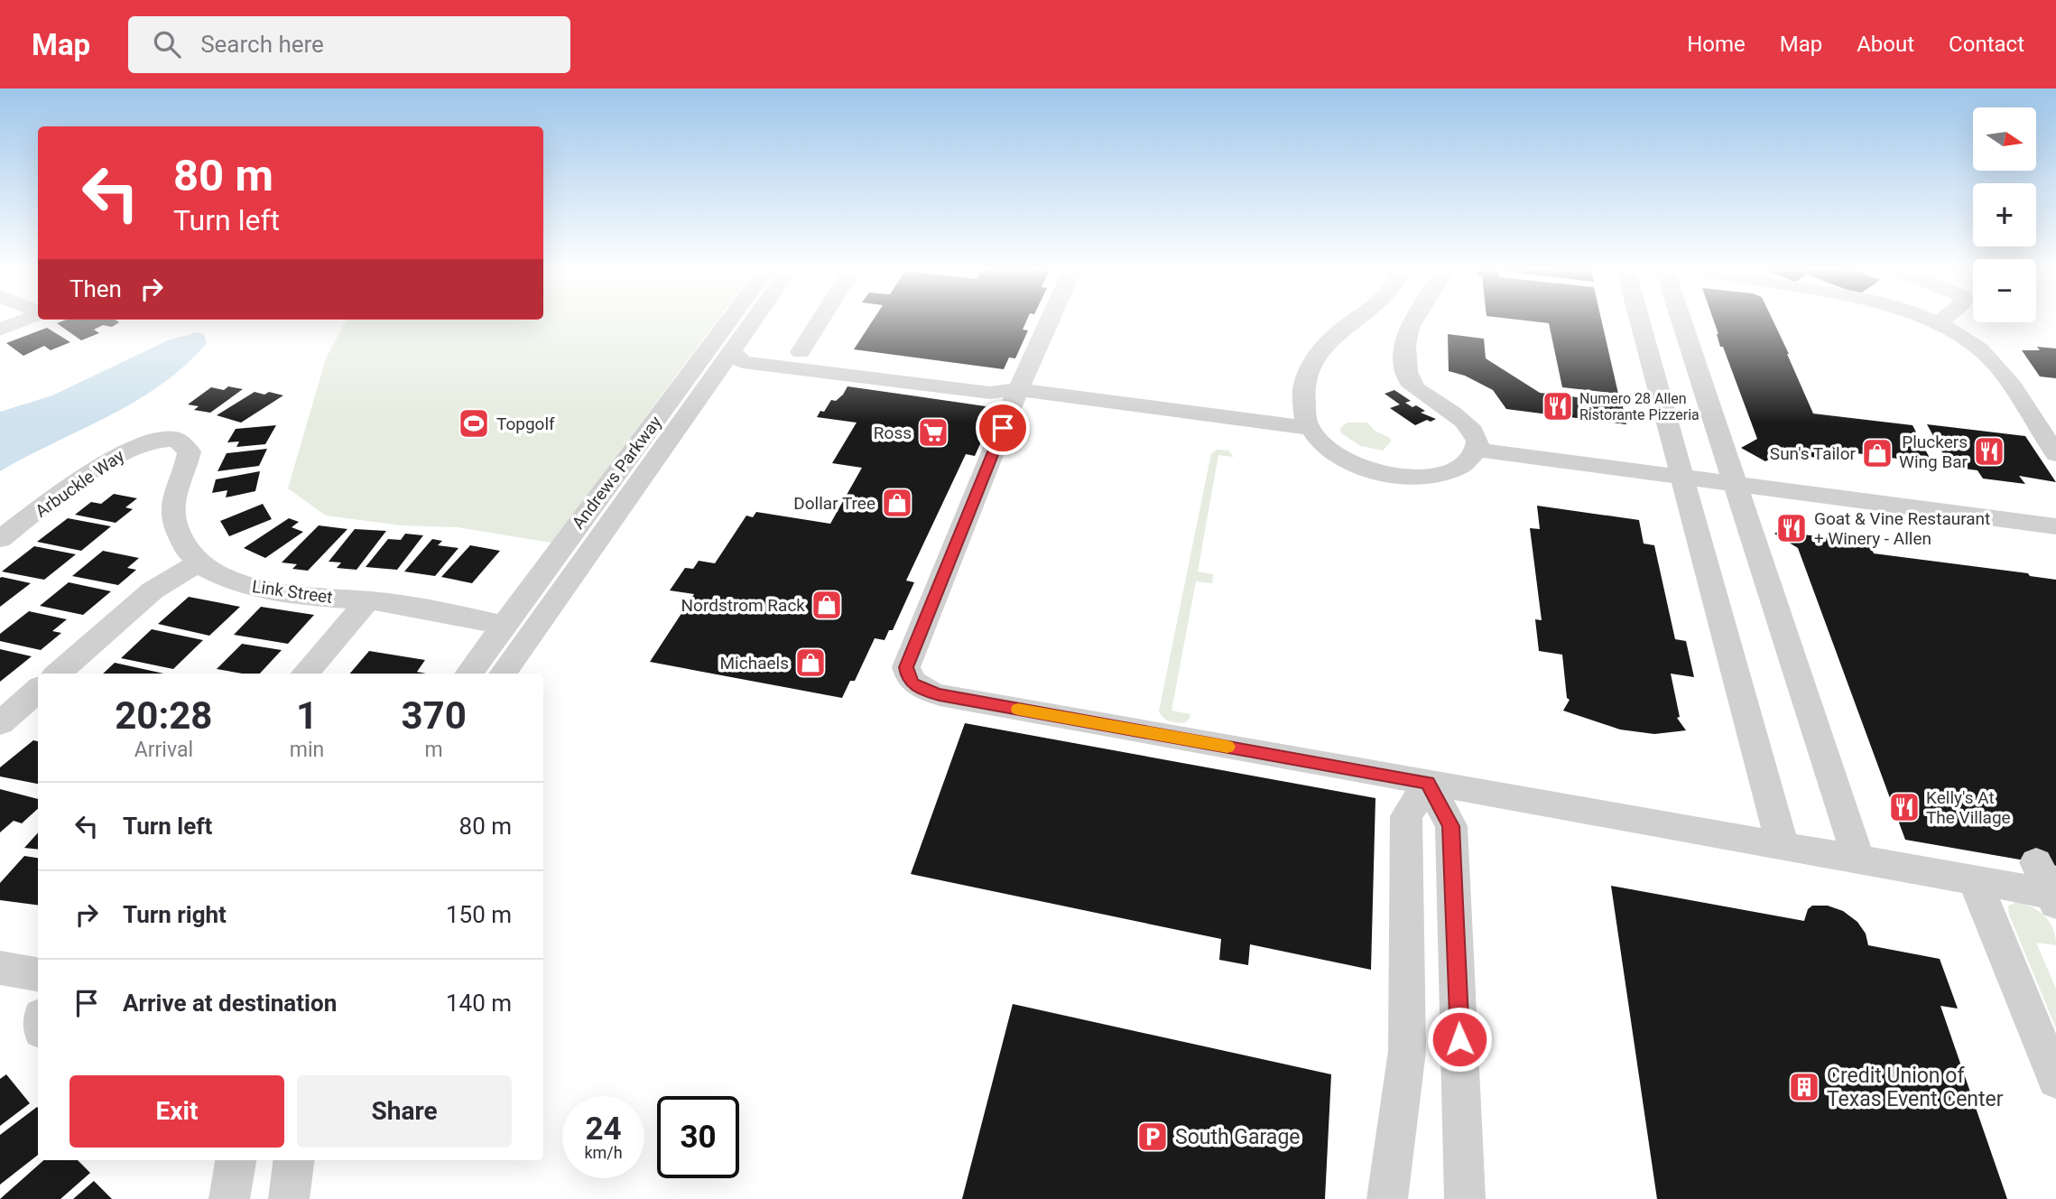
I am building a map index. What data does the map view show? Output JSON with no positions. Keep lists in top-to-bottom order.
{
  "streets": {
    "street": ["Andrews Parkway", "Arbuckle Way", "Link Street"]
  },
  "crossings": [
    ["Andrews Parkway", "Link Street"],
    ["Arbuckle Way", "Link Street"]
  ],
  "places": {
    "restaurant": [
      "Numero 28 Allen Ristorante Pizzeria",
      "Pluckers Wing Bar",
      "Goat & Vine Restaurant + Winery - Allen",
      "Kelly's At The Village"
    ],
    "sports": ["Topgolf"],
    "supermarket": ["Ross"],
    "shop": [
      "Sun's Tailor",
      "Dollar Tree",
      "Nordstrom Rack",
      "Michaels"
    ],
    "building": ["Credit Union of Texas Event Center"],
    "parking": ["South Garage"]
  },
  "north": "right",
  "page": {
    "header": "Map",
    "search": "Search here",
    "nav": [
      "Home",
      "Map",
      "About",
      "Contact"
    ],
    "map_buttons": ["+", "−"],
    "turn": ["80 m", "Turn left"],
    "then": "Then",
    "eta": [
      "20:28",
      "Arrival",
      "1",
      "min",
      "370",
      "m"
    ],
    "list": [
      {
        "name": "Turn left",
        "value": "80 m"
      },
      {
        "name": "Turn right",
        "value": "150 m"
      },
      {
        "name": "Arrive at destination",
        "value": "140 m"
      }
    ],
    "buttons": ["Exit", "Share"],
    "speed": "24 km/h",
    "limit": "30"
  }
}
